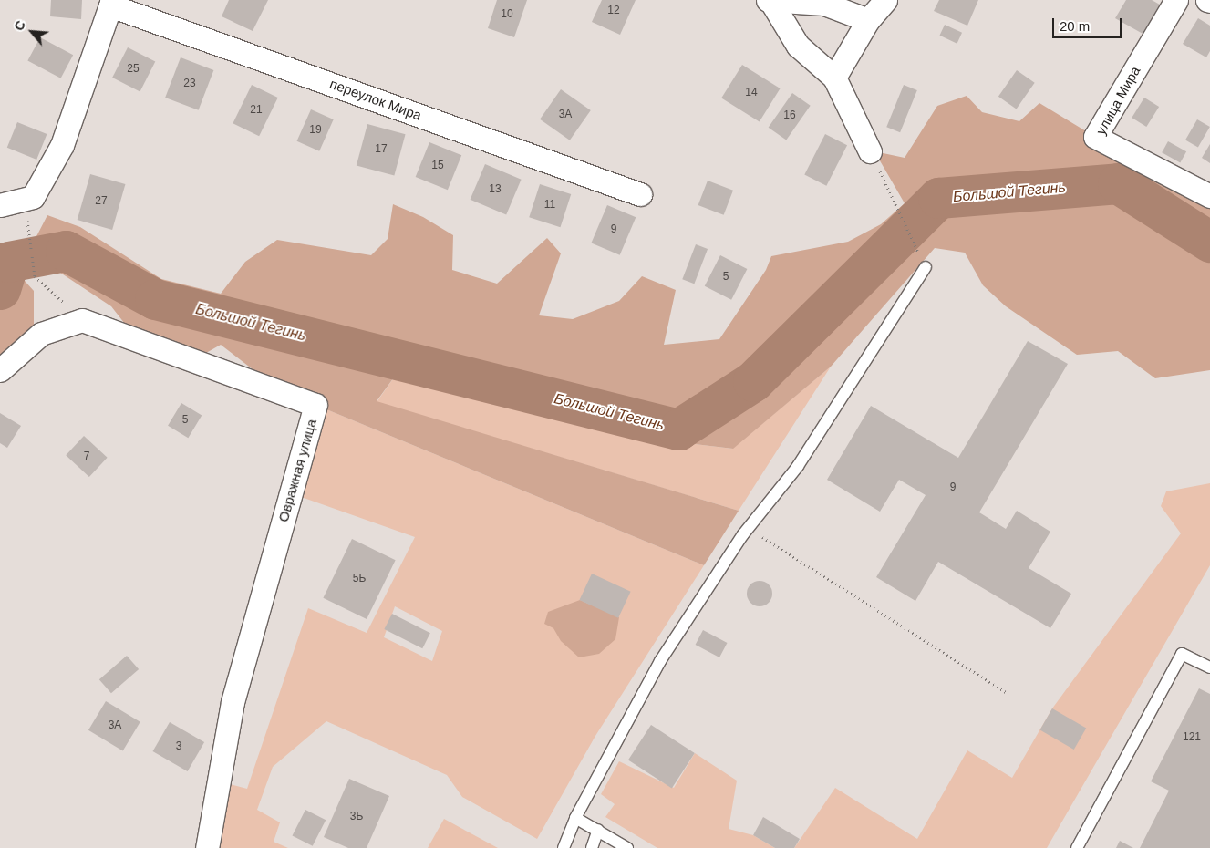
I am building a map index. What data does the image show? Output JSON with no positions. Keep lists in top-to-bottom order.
{
  "streets": {
    "street": ["переулок Мира", "улица Мира", "Овражная улица"]
  },
  "water": ["Большой Тегинь"],
  "house_numbers": [
    "12",
    "10",
    "25",
    "23",
    "14",
    "21",
    "3А",
    "16",
    "19",
    "17",
    "15",
    "13",
    "27",
    "11",
    "9",
    "5",
    "5",
    "7",
    "9",
    "5Б",
    "3А",
    "121",
    "3",
    "3Б"
  ],
  "scale_bar": "20 m",
  "north": "top left"
}
